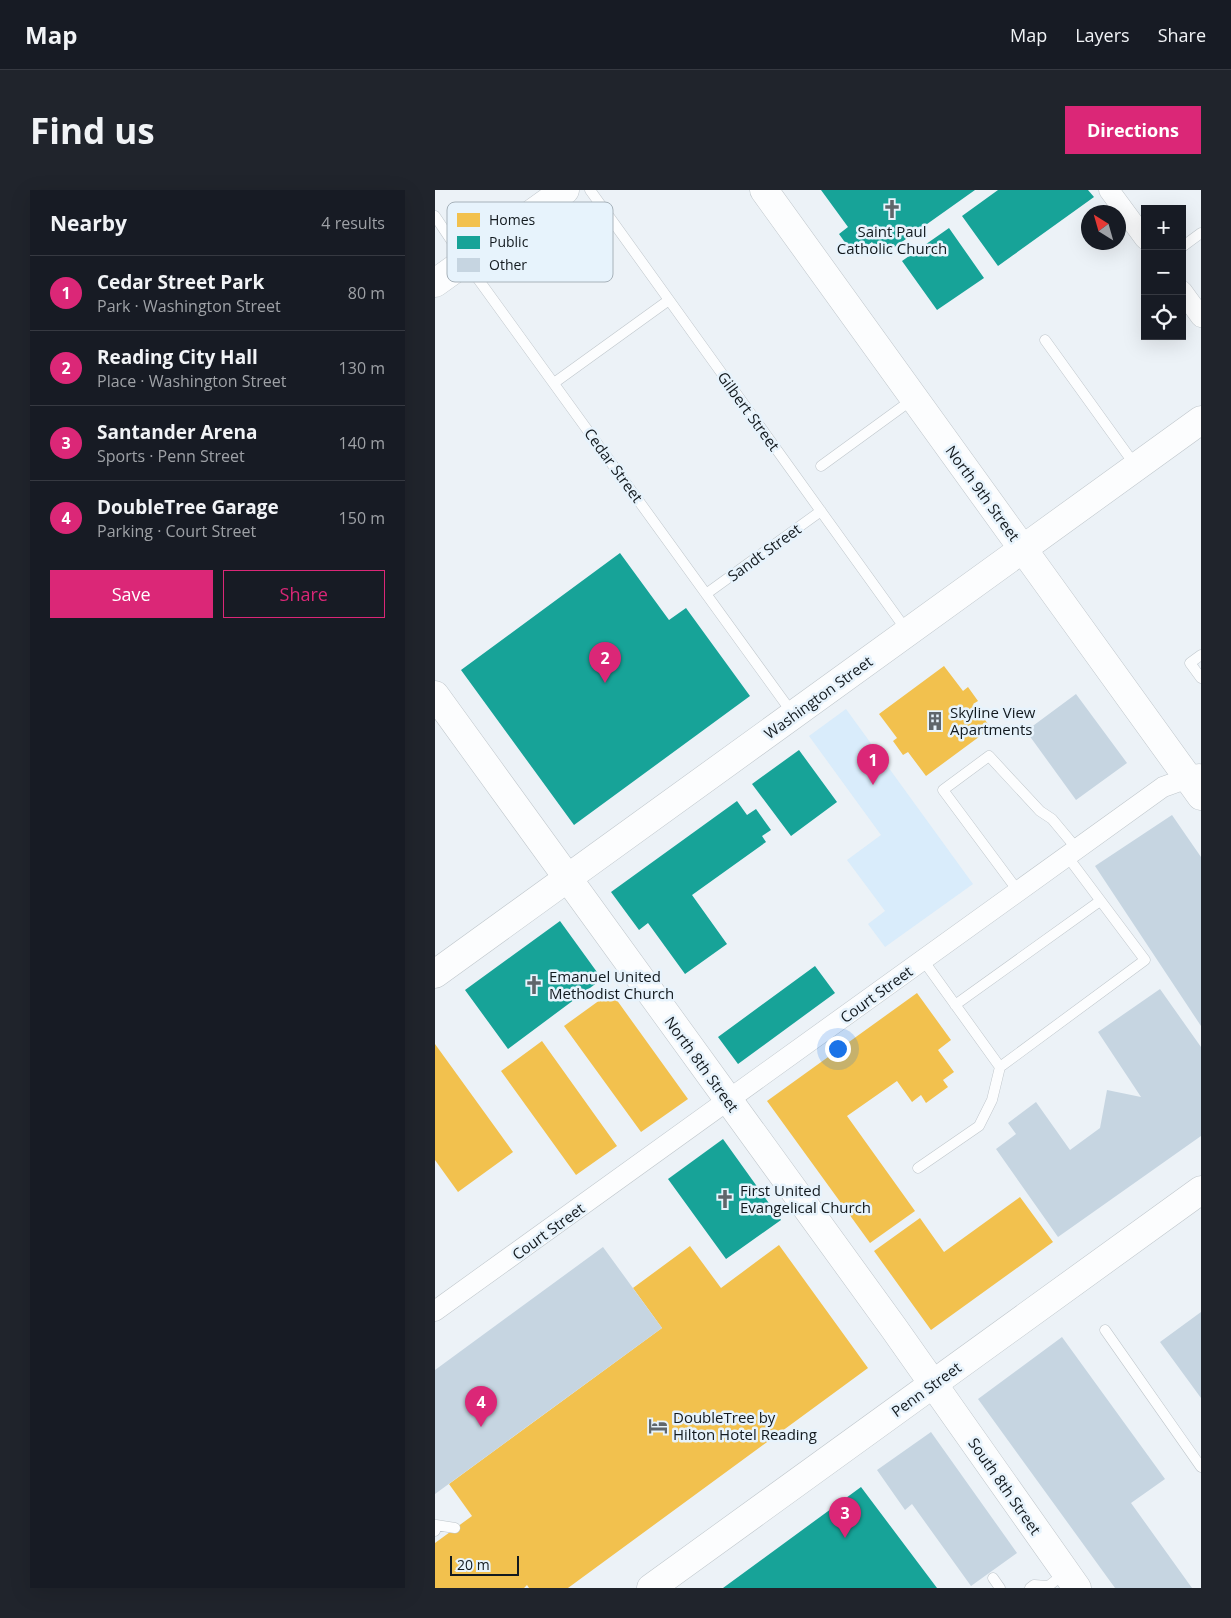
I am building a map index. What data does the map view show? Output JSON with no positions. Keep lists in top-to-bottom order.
{
  "streets": {
    "main road": [
      "North 9th Street",
      "Washington Street",
      "North 8th Street",
      "Penn Street",
      "South 8th Street"
    ],
    "street": ["Court Street"],
    "lane": ["Gilbert Street", "Cedar Street", "Sandt Street"]
  },
  "crossings": [
    ["Gilbert Street", "Sandt Street"],
    ["Gilbert Street", "Washington Street"],
    ["Cedar Street", "Sandt Street"],
    ["Cedar Street", "Washington Street"],
    ["North 9th Street", "Washington Street"],
    ["North 9th Street", "Court Street"],
    ["Washington Street", "North 8th Street"],
    ["Court Street", "North 8th Street"],
    ["North 8th Street", "Penn Street"],
    ["North 8th Street", "South 8th Street"],
    ["Penn Street", "South 8th Street"]
  ],
  "places": {
    "church": ["Saint Paul Catholic Church", "Emanuel United Methodist Church", "First United Evangelical Church"],
    "building": ["Skyline View Apartments"],
    "hotel": ["DoubleTree by Hilton Hotel Reading"]
  },
  "legend": ["Homes", "Public", "Other"],
  "scale_bar": "20 m",
  "north": "top left",
  "page": {
    "header": "Map",
    "nav": ["Map", "Layers", "Share"],
    "buttons": [
      "Directions",
      ["Save", "Share"]
    ],
    "title": "Find us",
    "heading": ["Nearby", "4 results"],
    "map_buttons": ["+", "−"],
    "list": [
      {
        "mark": "1",
        "name": "Cedar Street Park",
        "note": "Park · Washington Street",
        "value": "80 m"
      },
      {
        "mark": "2",
        "name": "Reading City Hall",
        "note": "Place · Washington Street",
        "value": "130 m"
      },
      {
        "mark": "3",
        "name": "Santander Arena",
        "note": "Sports · Penn Street",
        "value": "140 m"
      },
      {
        "mark": "4",
        "name": "DoubleTree Garage",
        "note": "Parking · Court Street",
        "value": "150 m"
      }
    ],
    "pins": [
      "2",
      "1",
      "4",
      "3"
    ],
    "scale": "20 m"
  }
}
